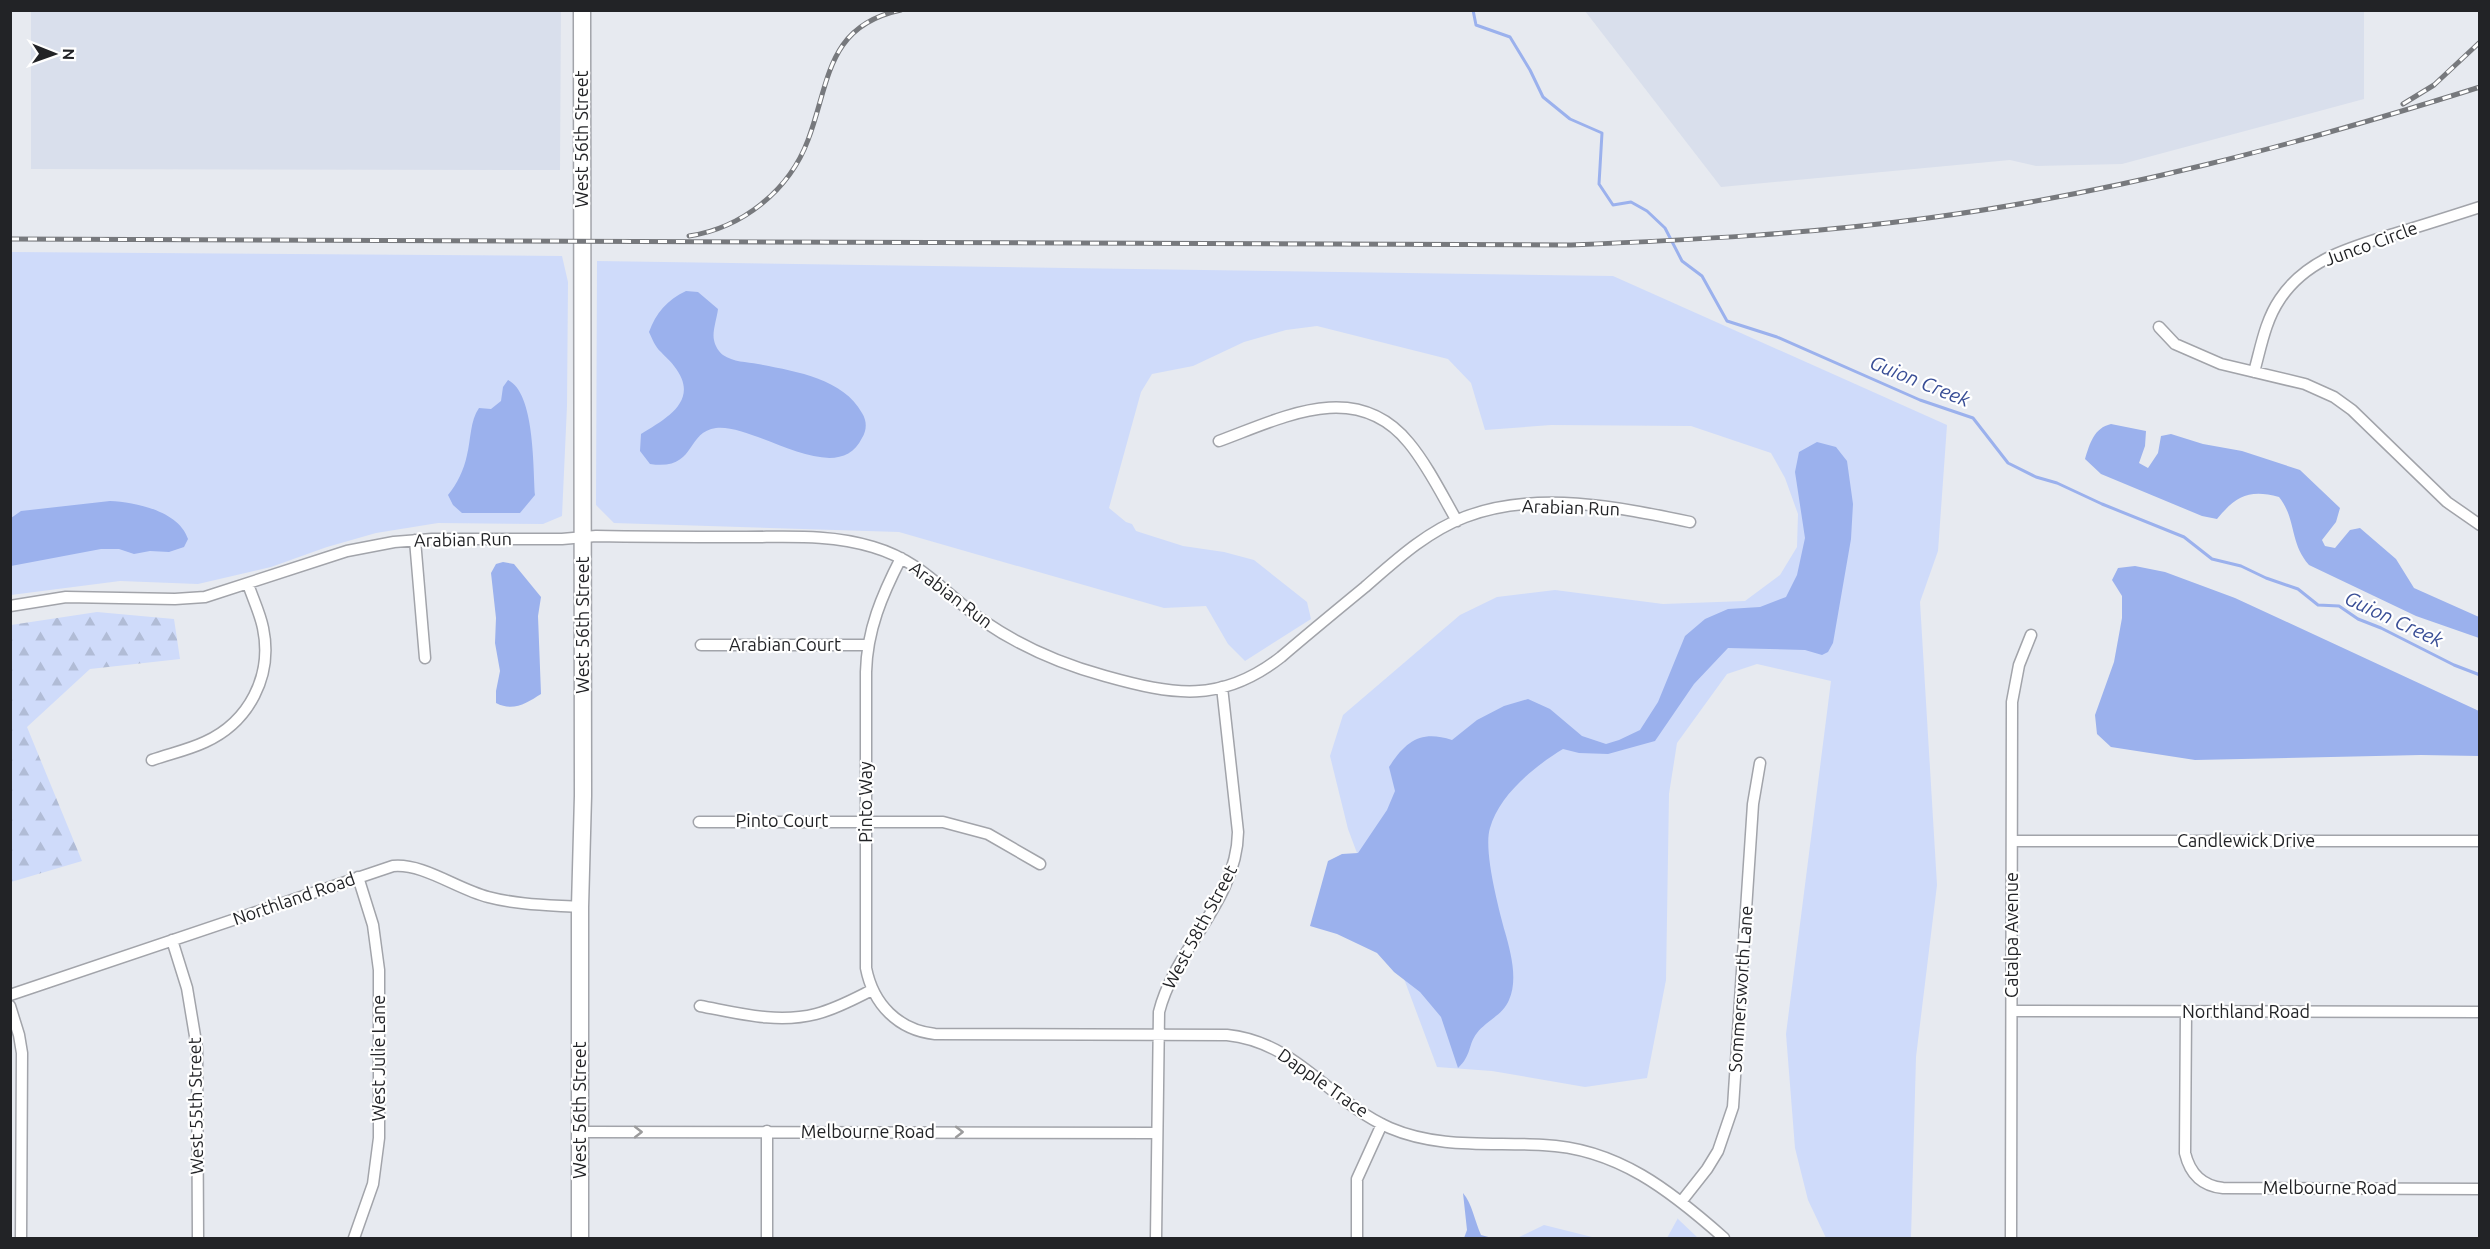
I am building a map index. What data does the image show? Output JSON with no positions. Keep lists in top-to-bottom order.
{
  "streets": {
    "main road": ["West 56th Street"],
    "street": [
      "Junco Circle",
      "Arabian Run",
      "Arabian Court",
      "Pinto Way",
      "Pinto Court",
      "Candlewick Drive",
      "Northland Road",
      "West 58th Street",
      "Catalpa Avenue",
      "Sommersworth Lane",
      "West Julie Lane",
      "Dapple Trace",
      "West 55th Street",
      "Melbourne Road"
    ]
  },
  "crossings": [
    ["West 56th Street", "Arabian Run"],
    ["West 56th Street", "Northland Road"],
    ["West 56th Street", "Melbourne Road"],
    ["Arabian Run", "Pinto Way"],
    ["Arabian Run", "West 58th Street"],
    ["Arabian Court", "Pinto Way"],
    ["Pinto Way", "Pinto Court"],
    ["Pinto Way", "Dapple Trace"],
    ["Candlewick Drive", "Catalpa Avenue"],
    ["Northland Road", "Catalpa Avenue"],
    ["Northland Road", "West Julie Lane"],
    ["Northland Road", "West 55th Street"],
    ["Northland Road", "Melbourne Road"],
    ["West 58th Street", "Dapple Trace"],
    ["West 58th Street", "Melbourne Road"],
    ["Sommersworth Lane", "Dapple Trace"]
  ],
  "one_way": ["Melbourne Road"],
  "water": ["Guion Creek"],
  "north": "right"
}
